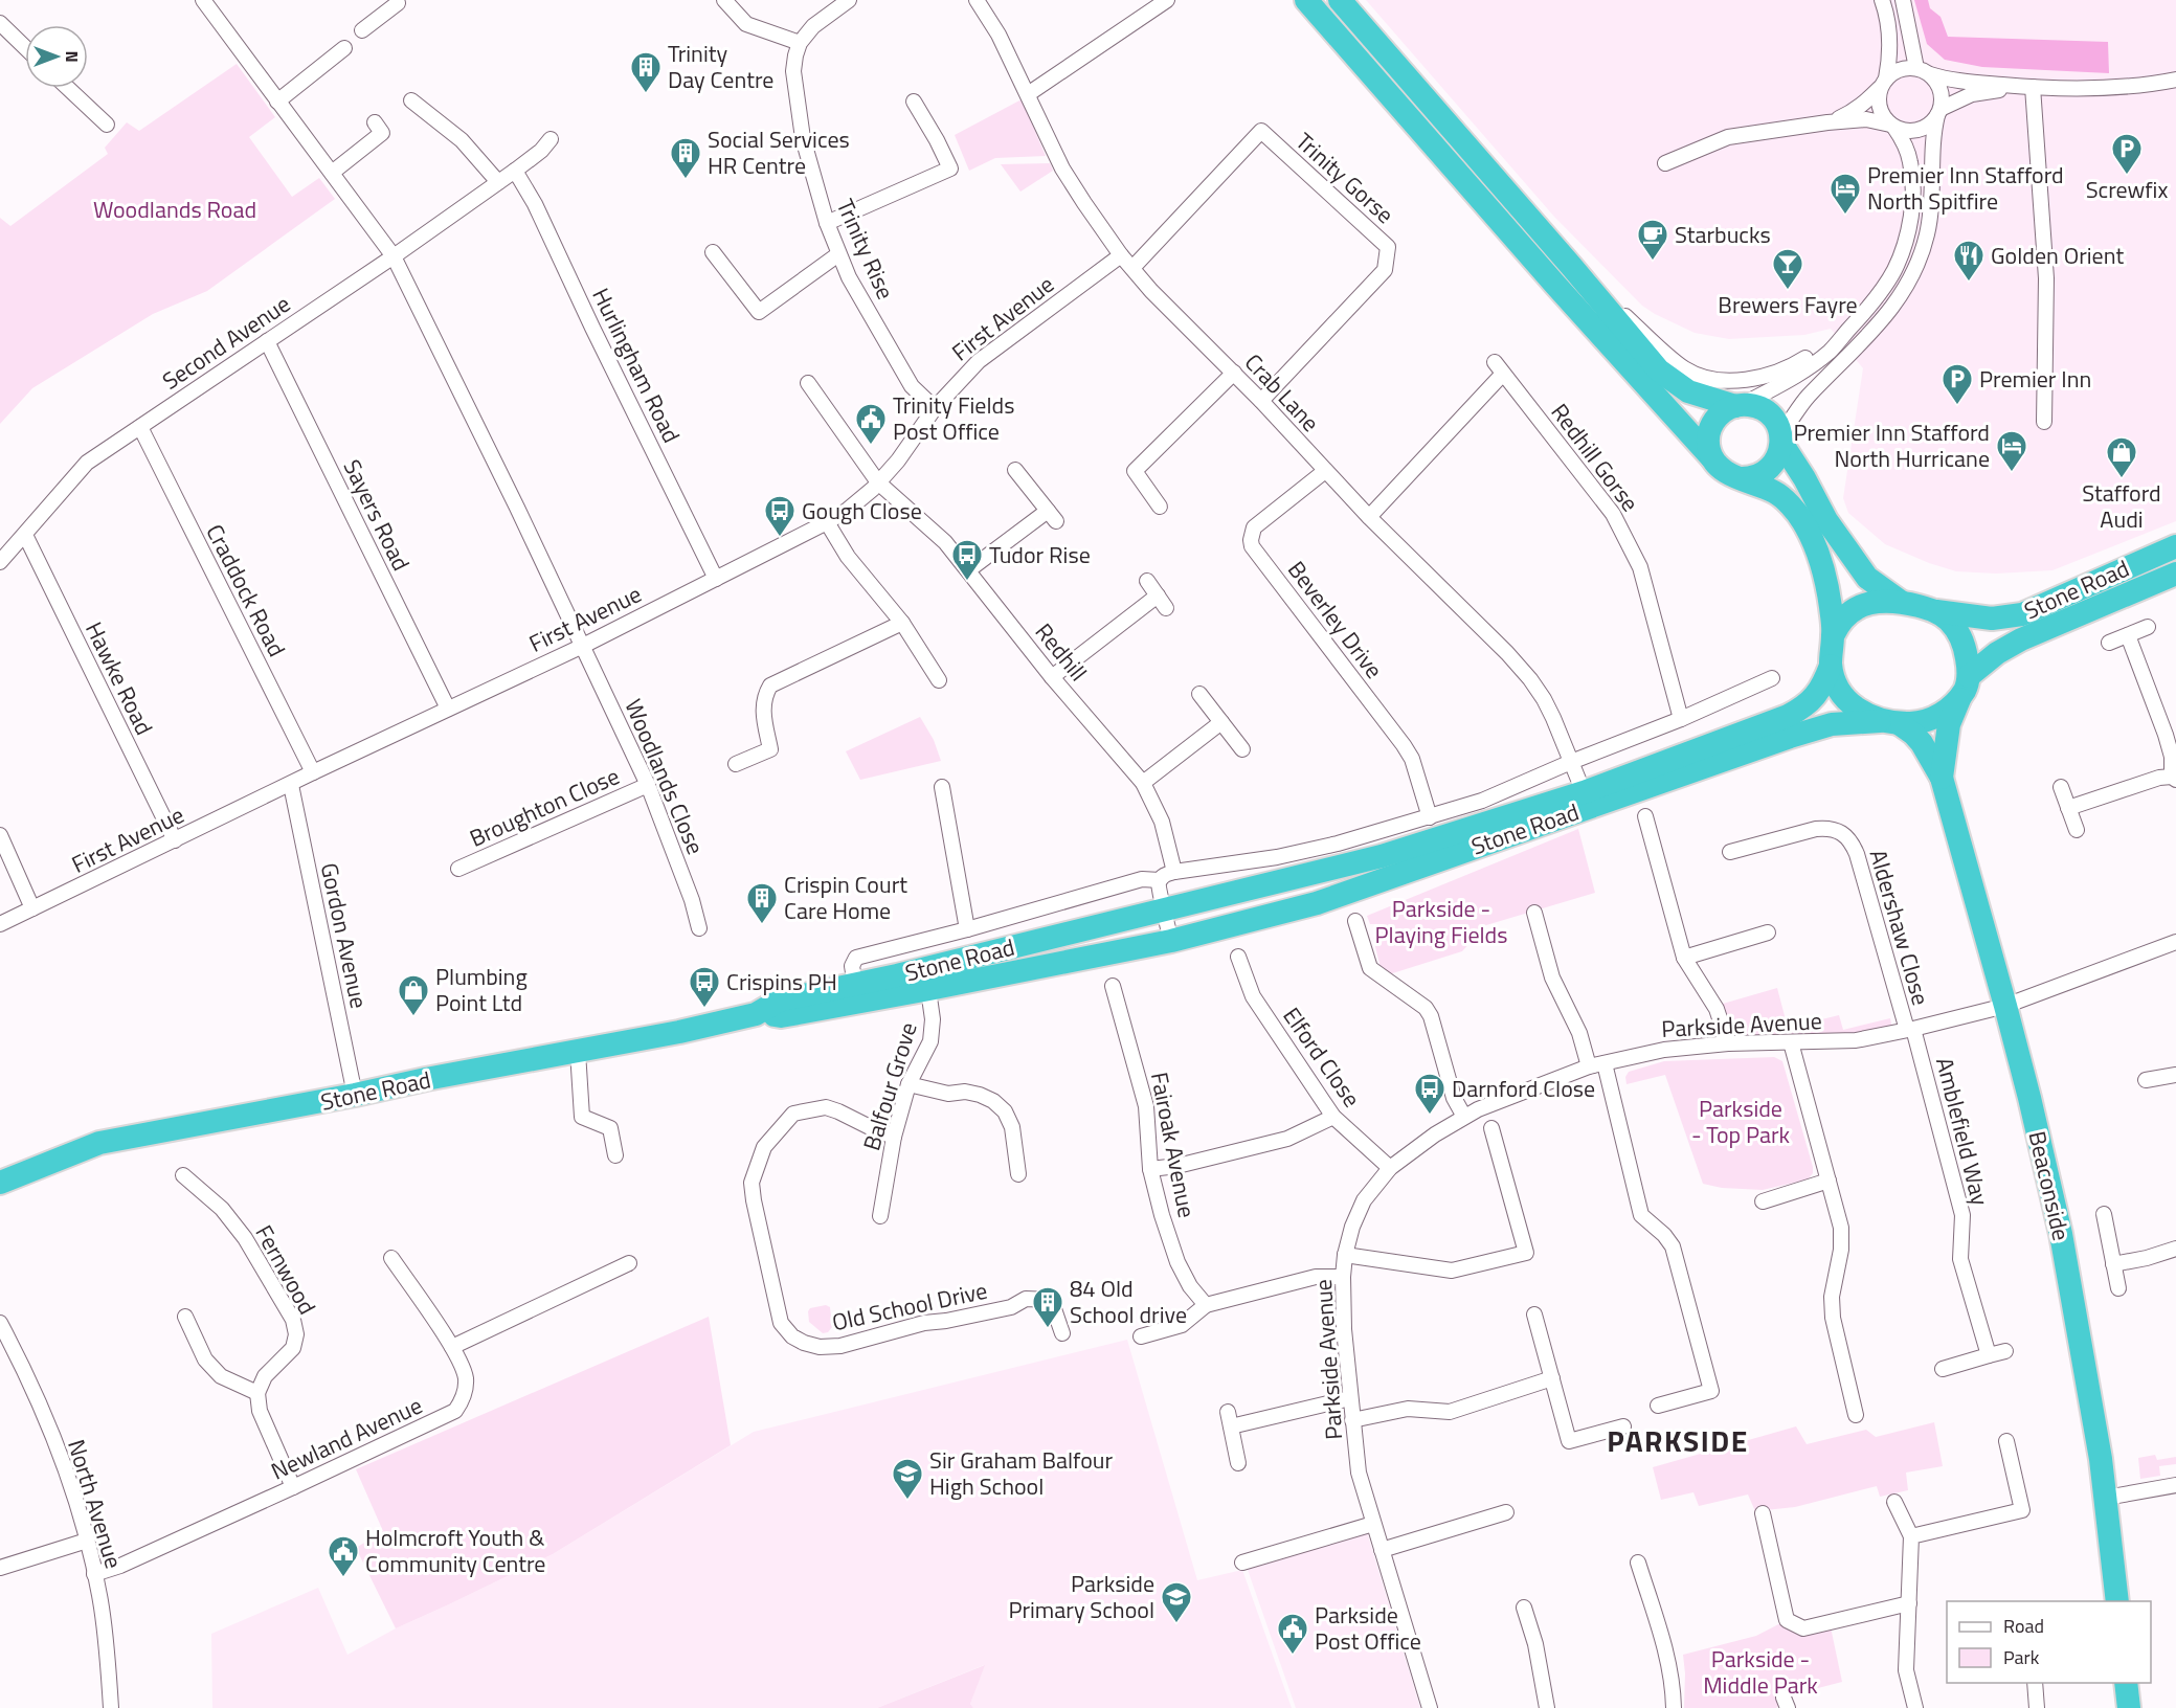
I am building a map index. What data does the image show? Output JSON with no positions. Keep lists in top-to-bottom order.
{
  "streets": {
    "highway": ["Stone Road", "Beaconside"],
    "street": [
      "Trinity Gorse",
      "Trinity Rise",
      "First Avenue",
      "Second Avenue",
      "Hurlingham Road",
      "Crab Lane",
      "Redhill Gorse",
      "Sayers Road",
      "Craddock Road",
      "Beverley Drive",
      "Redhill",
      "Hawke Road",
      "Woodlands Close",
      "Broughton Close",
      "Aldershaw Close",
      "Gordon Avenue",
      "Parkside Avenue",
      "Elford Close",
      "Balfour Grove",
      "Amblefield Way",
      "Fairoak Avenue",
      "Fernwood",
      "Old School Drive",
      "Newland Avenue",
      "North Avenue"
    ]
  },
  "crossings": [
    ["Trinity Gorse", "Crab Lane"],
    ["Trinity Rise", "First Avenue"],
    ["First Avenue", "Hurlingham Road"],
    ["First Avenue", "Crab Lane"],
    ["First Avenue", "Sayers Road"],
    ["First Avenue", "Craddock Road"],
    ["First Avenue", "Redhill"],
    ["First Avenue", "Hawke Road"],
    ["First Avenue", "Woodlands Close"],
    ["First Avenue", "Gordon Avenue"],
    ["Second Avenue", "Hurlingham Road"],
    ["Second Avenue", "Sayers Road"],
    ["Second Avenue", "Craddock Road"],
    ["Second Avenue", "Hawke Road"],
    ["Crab Lane", "Redhill Gorse"],
    ["Crab Lane", "Stone Road"],
    ["Crab Lane", "Beverley Drive"],
    ["Redhill Gorse", "Stone Road"],
    ["Stone Road", "Beverley Drive"],
    ["Stone Road", "Redhill"],
    ["Stone Road", "Gordon Avenue"],
    ["Stone Road", "Balfour Grove"],
    ["Stone Road", "Beaconside"],
    ["Woodlands Close", "Broughton Close"],
    ["Aldershaw Close", "Parkside Avenue"],
    ["Aldershaw Close", "Amblefield Way"],
    ["Parkside Avenue", "Elford Close"],
    ["Parkside Avenue", "Amblefield Way"],
    ["Parkside Avenue", "Beaconside"],
    ["Balfour Grove", "Old School Drive"],
    ["Newland Avenue", "North Avenue"]
  ],
  "districts": ["PARKSIDE"],
  "parks": [
    "Woodlands Road",
    "Parkside - Playing Fields",
    "Parkside - Top Park",
    "Parkside - Middle Park"
  ],
  "places": {
    "building": [
      "Trinity Day Centre",
      "Social Services HR Centre",
      "Crispin Court Care Home",
      "84 Old School drive"
    ],
    "parking": ["Screwfix", "Premier Inn"],
    "hotel": ["Premier Inn Stafford North Spitfire", "Premier Inn Stafford North Hurricane"],
    "cafe": ["Starbucks"],
    "restaurant": ["Golden Orient"],
    "bar": ["Brewers Fayre"],
    "public building": ["Trinity Fields Post Office", "Holmcroft Youth & Community Centre", "Parkside Post Office"],
    "shop": ["Stafford Audi", "Plumbing Point Ltd"],
    "bus stop": [
      "Gough Close",
      "Tudor Rise",
      "Crispins PH",
      "Darnford Close"
    ],
    "school or university": ["Sir Graham Balfour High School", "Parkside Primary School"]
  },
  "legend": ["Road", "Park"],
  "north": "right"
}
